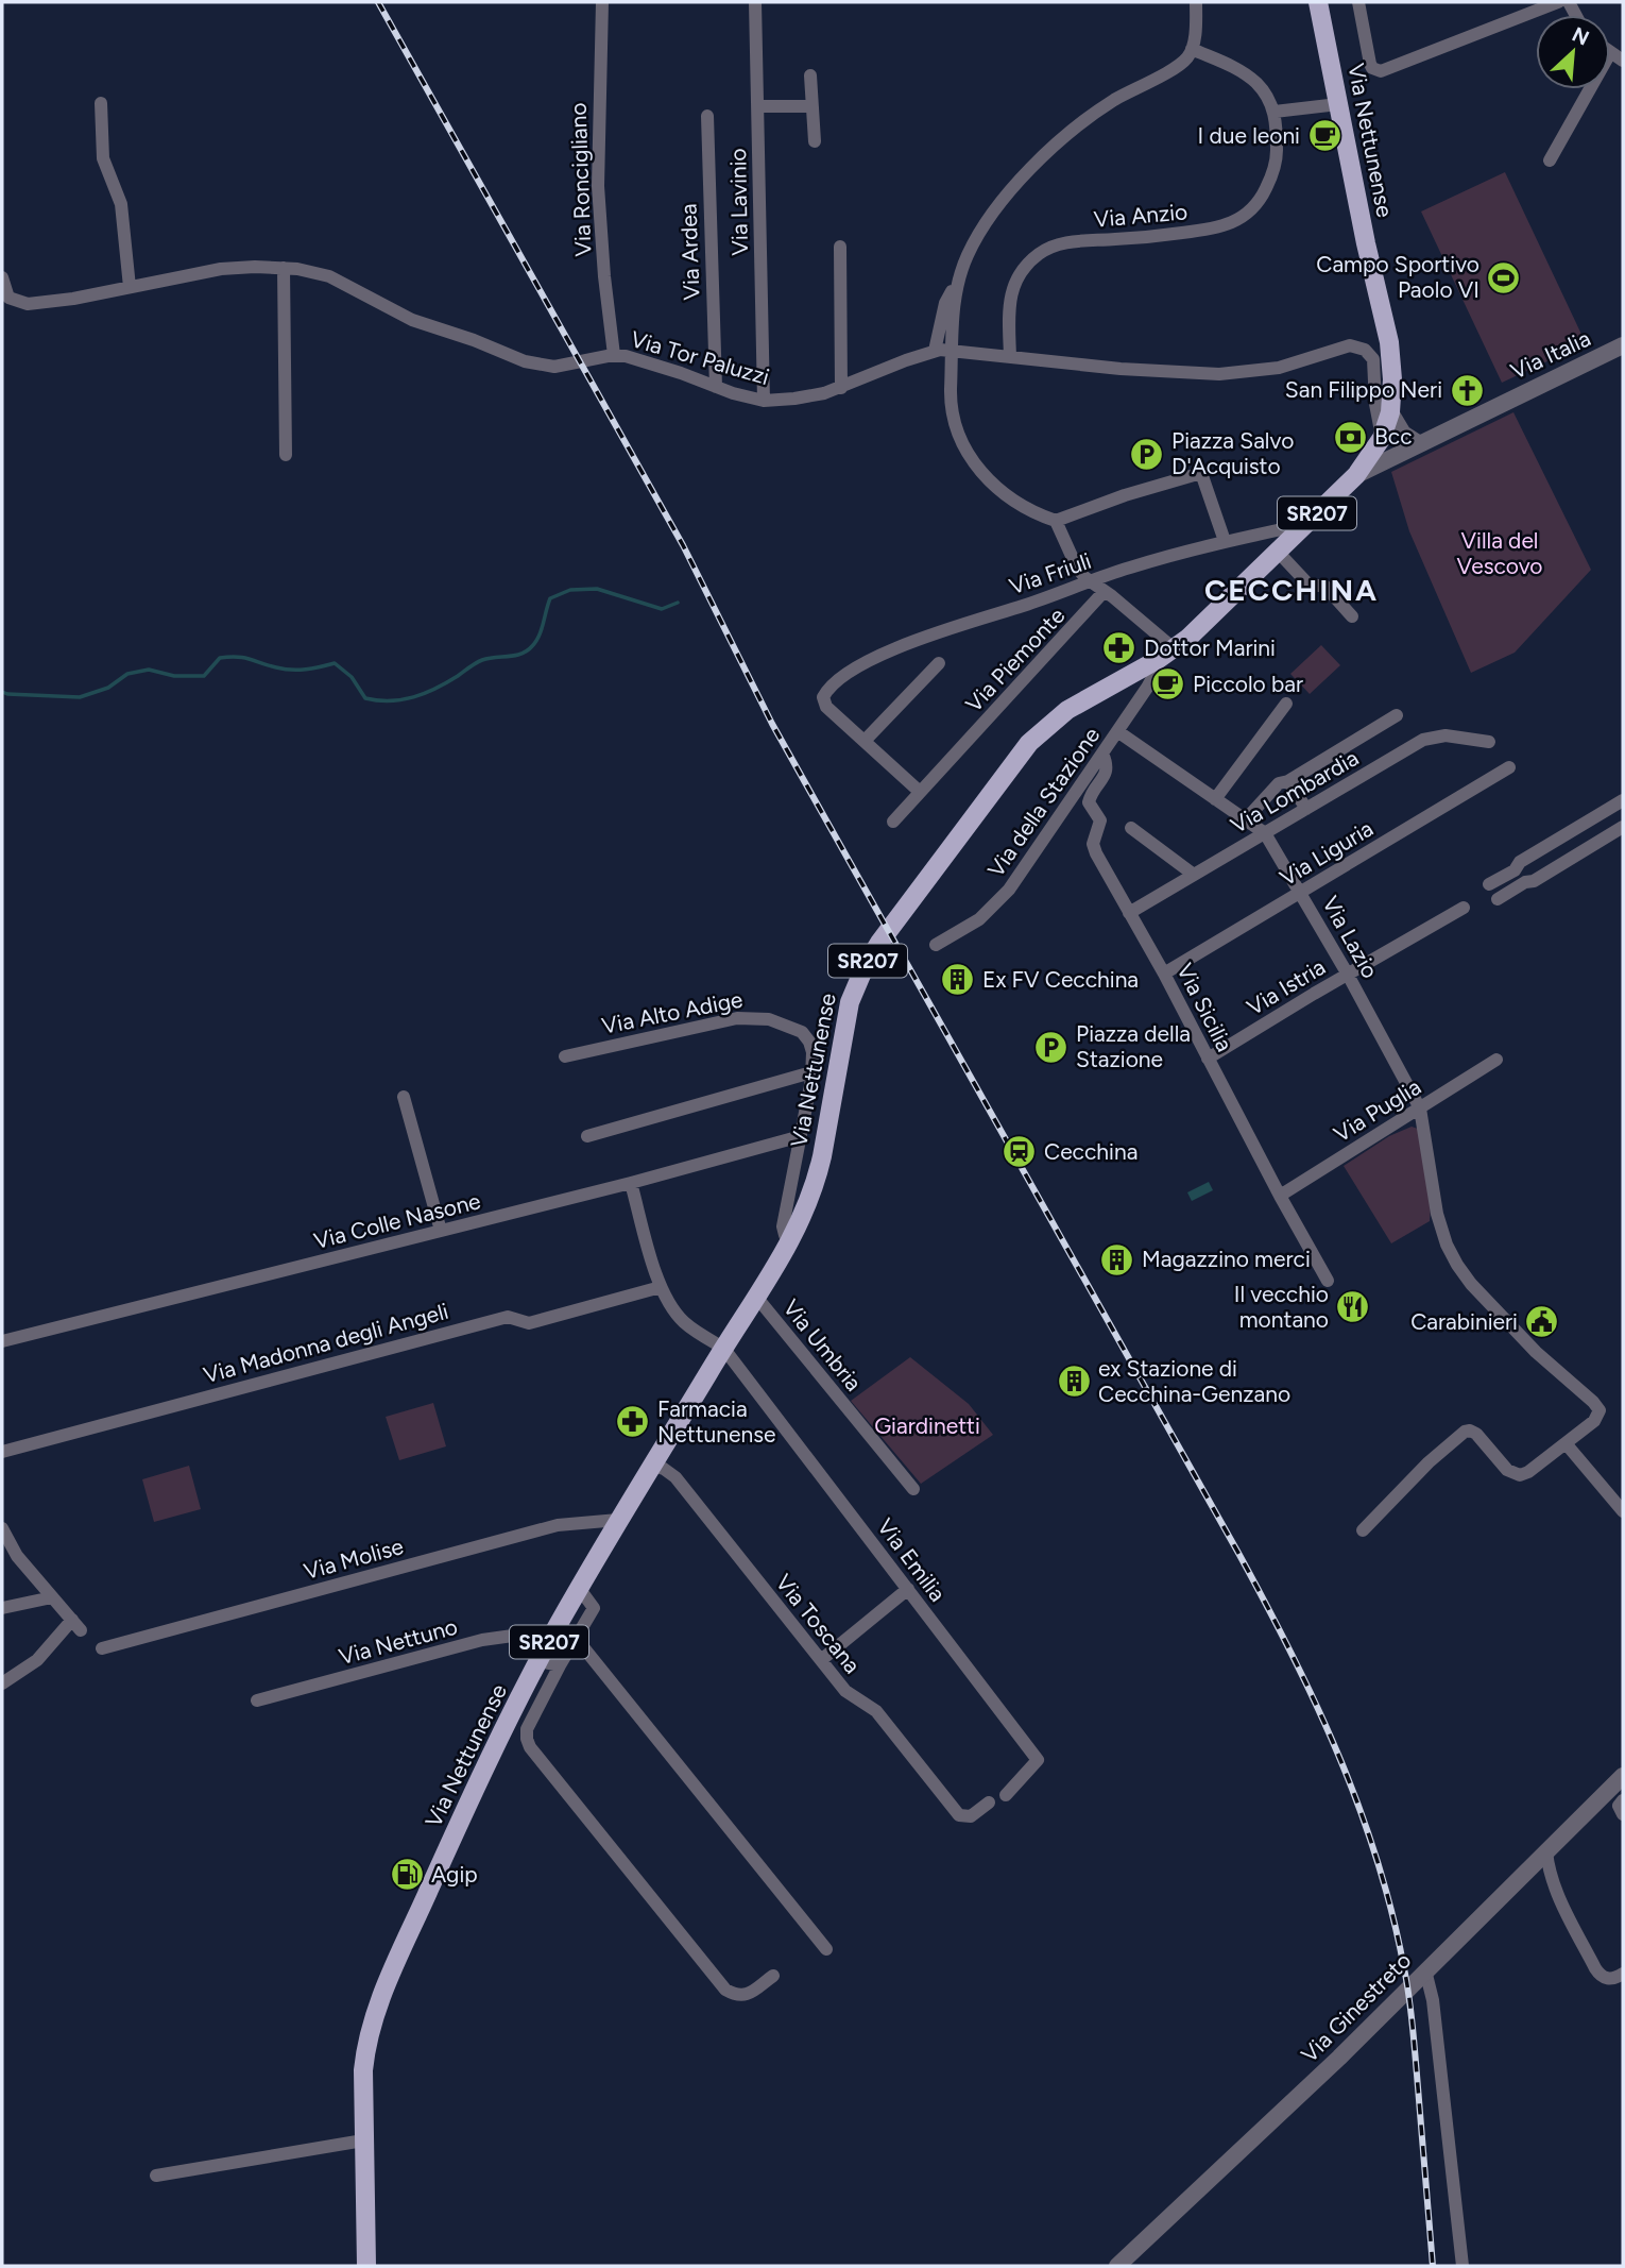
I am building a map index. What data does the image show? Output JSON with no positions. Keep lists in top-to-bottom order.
{
  "streets": {
    "main road": ["Via Nettunense", "SR207"],
    "street": [
      "Via Roncigliano",
      "Via Lavinio",
      "Via Anzio",
      "Via Ardea",
      "Via Italia",
      "Via Tor Paluzzi",
      "Via Friuli",
      "Via Piemonte",
      "Via Lombardia",
      "Via della Stazione",
      "Via Liguria",
      "Via Lazio",
      "Via Istria",
      "Via Sicilia",
      "Via Alto Adige",
      "Via Puglia",
      "Via Colle Nasone",
      "Via Madonna degli Angeli",
      "Via Umbria",
      "Via Molise",
      "Via Emilia",
      "Via Toscana",
      "Via Nettuno",
      "Via Ginestreto"
    ]
  },
  "crossings": [
    ["Via Nettunense", "Via Italia"],
    ["Via Nettunense", "Via Tor Paluzzi"],
    ["Via Nettunense", "Via Friuli"],
    ["Via Nettunense", "Via della Stazione"],
    ["Via Nettunense", "Via Umbria"],
    ["Via Nettunense", "Via Molise"],
    ["Via Nettunense", "Via Emilia"],
    ["Via Nettunense", "Via Toscana"],
    ["Via Nettunense", "Via Nettuno"],
    ["Via Roncigliano", "Via Tor Paluzzi"],
    ["Via Lavinio", "Via Tor Paluzzi"],
    ["Via Anzio", "Via Tor Paluzzi"],
    ["Via Ardea", "Via Tor Paluzzi"],
    ["Via Lombardia", "Via Lazio"],
    ["Via Lombardia", "Via Sicilia"],
    ["Via della Stazione", "Via Lazio"],
    ["Via della Stazione", "Via Sicilia"],
    ["Via Liguria", "Via Lazio"],
    ["Via Liguria", "Via Sicilia"],
    ["Via Lazio", "Via Istria"],
    ["Via Lazio", "Via Puglia"],
    ["Via Istria", "Via Sicilia"],
    ["Via Sicilia", "Via Puglia"]
  ],
  "districts": ["CECCHINA"],
  "parks": ["Villa del Vescovo", "Giardinetti"],
  "places": {
    "cafe": ["I due leoni", "Piccolo bar"],
    "sports": ["Campo Sportivo Paolo VI"],
    "church": ["San Filippo Neri"],
    "bank": ["Bcc"],
    "parking": ["Piazza Salvo D'Acquisto", "Piazza della Stazione"],
    "pharmacy": ["Dottor Marini", "Farmacia Nettunense"],
    "building": ["Ex FV Cecchina", "Magazzino merci", "ex Stazione di Cecchina-Genzano"],
    "station": ["Cecchina"],
    "restaurant": ["Il vecchio montano"],
    "public building": ["Carabinieri"],
    "fuel station": ["Agip"]
  },
  "north": "top right"
}
